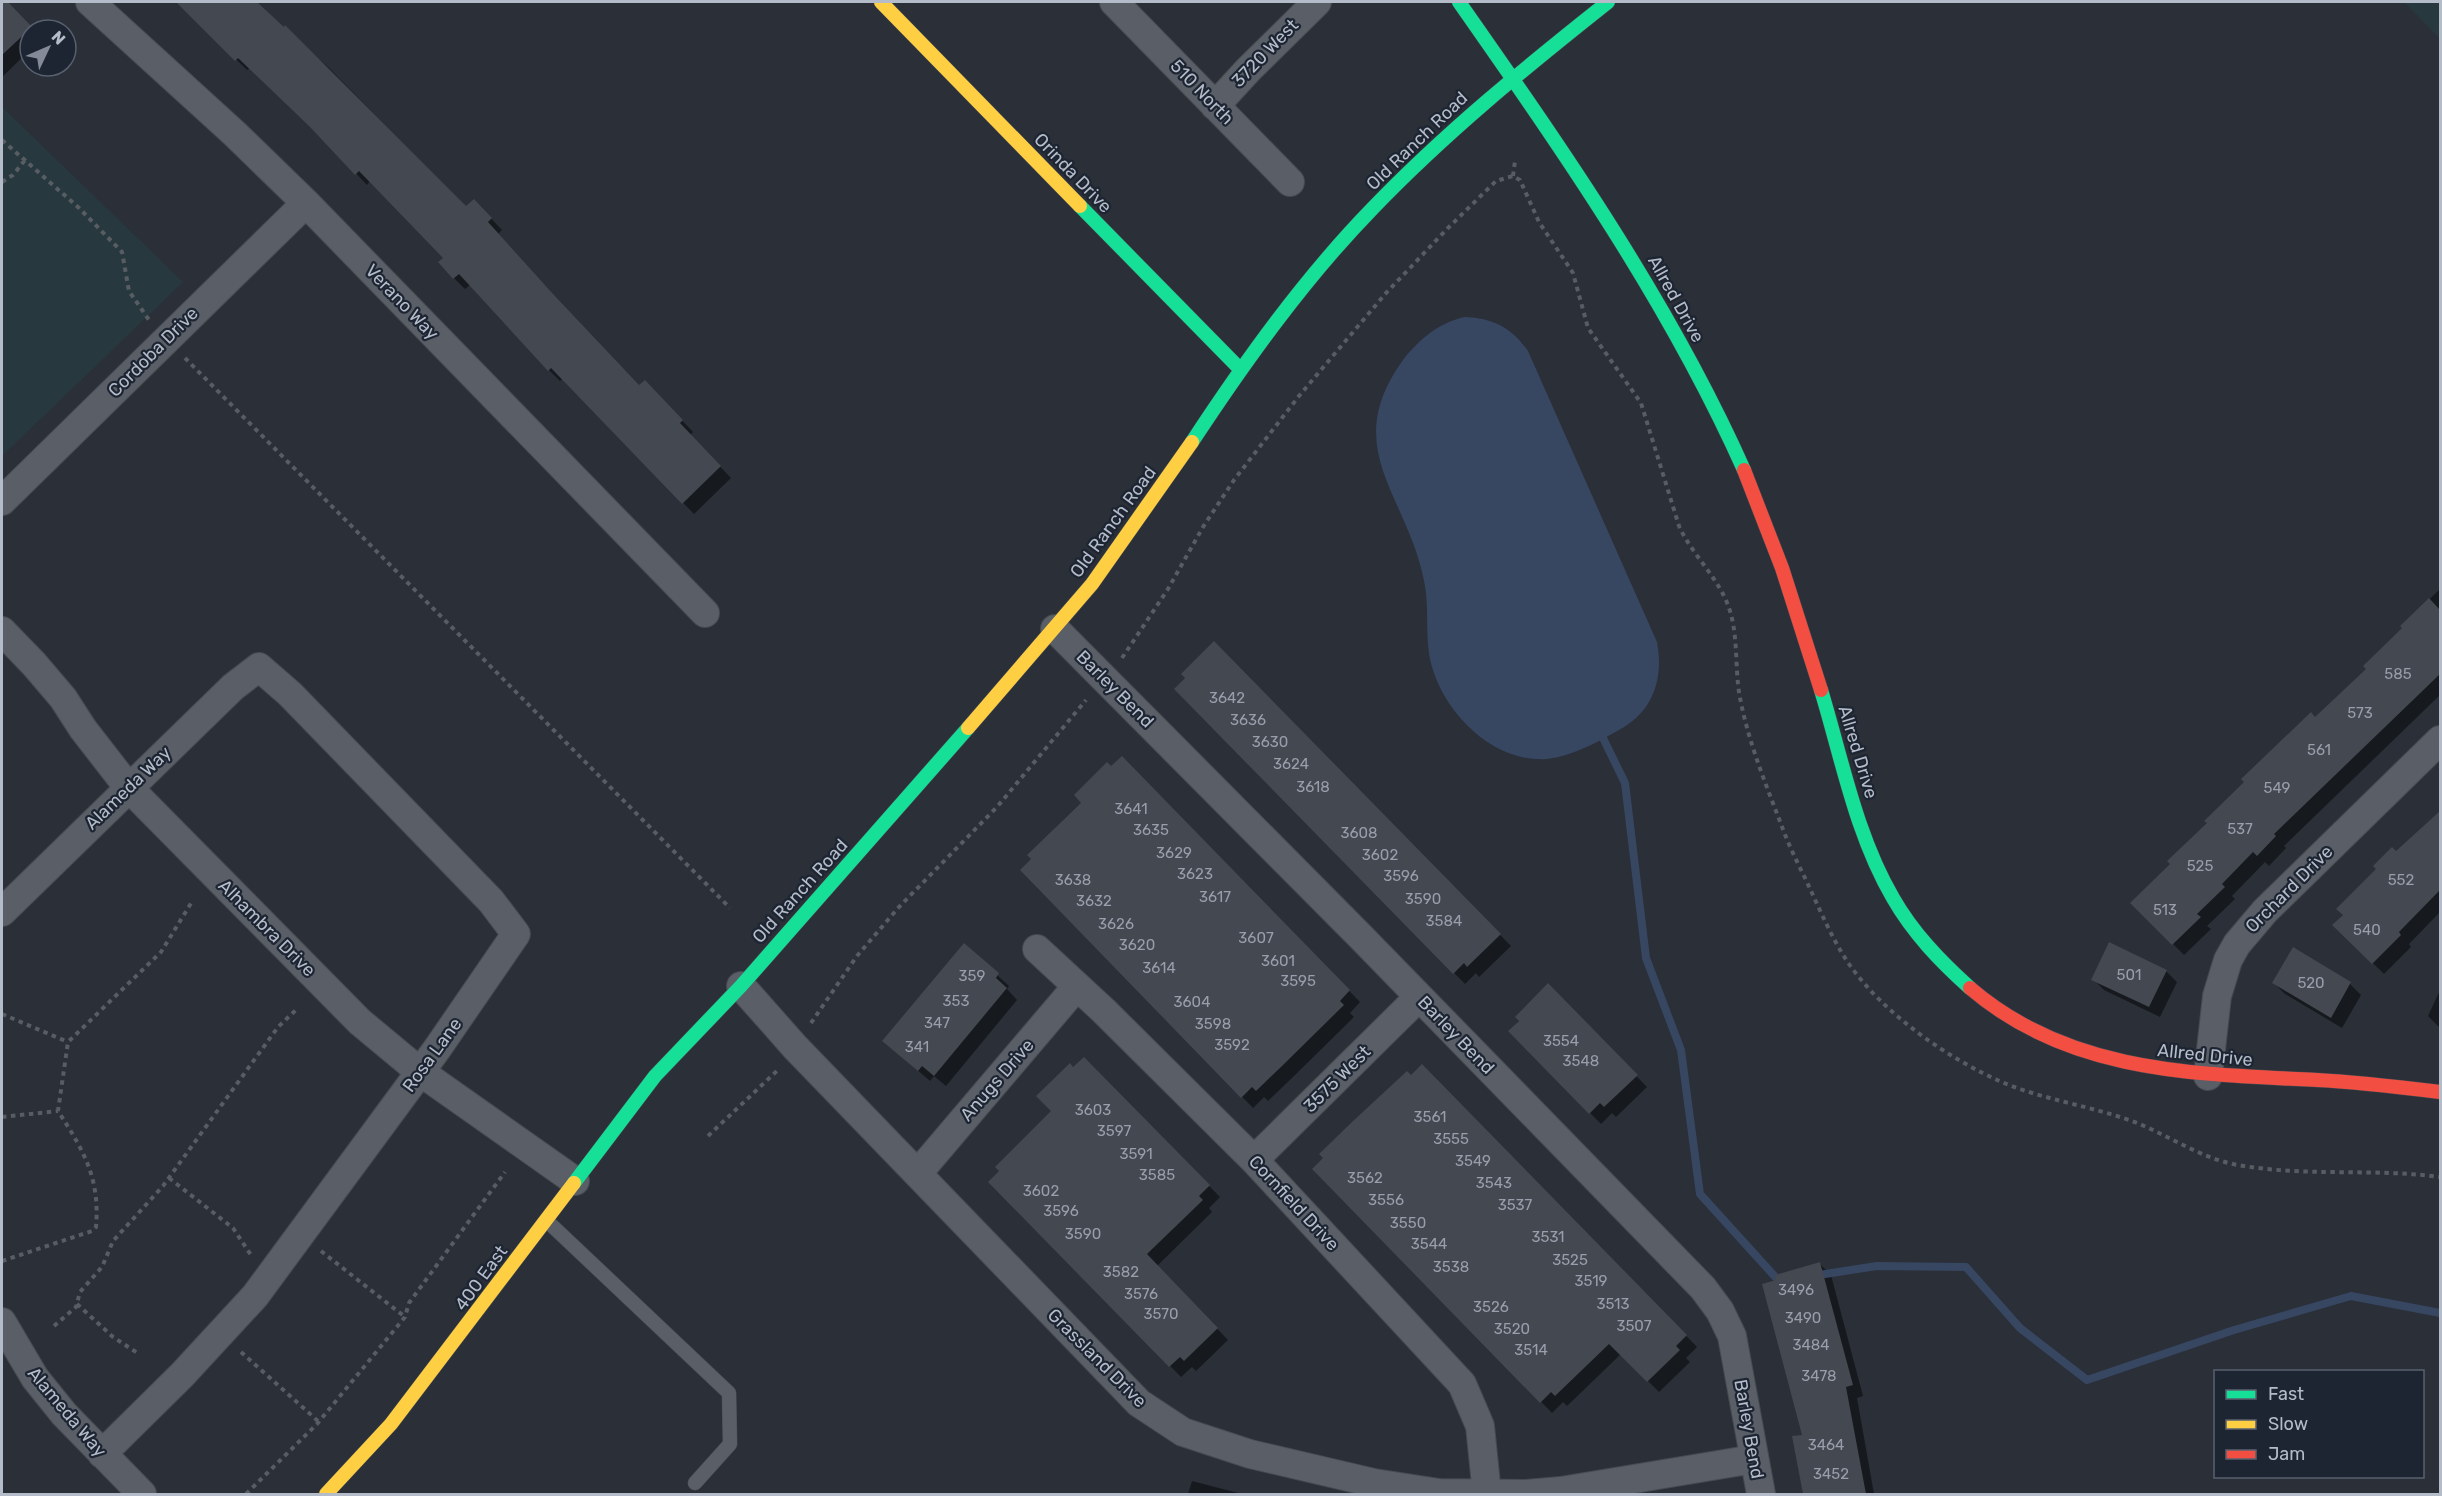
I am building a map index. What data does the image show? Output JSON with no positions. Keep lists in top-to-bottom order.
{
  "streets": {
    "street": [
      "3720 West",
      "510 North",
      "Old Ranch Road",
      "Orinda Drive",
      "Allred Drive",
      "Verano Way",
      "Cordoba Drive",
      "Barley Bend",
      "Alameda Way",
      "Orchard Drive",
      "Alhambra Drive",
      "Rosa Lane",
      "3575 West",
      "Anugs Drive",
      "Cornfield Drive",
      "400 East",
      "Grassland Drive"
    ]
  },
  "crossings": [
    ["3720 West", "510 North"],
    ["Old Ranch Road", "Orinda Drive"],
    ["Old Ranch Road", "Allred Drive"],
    ["Old Ranch Road", "Barley Bend"],
    ["Old Ranch Road", "400 East"],
    ["Old Ranch Road", "Grassland Drive"],
    ["Allred Drive", "Orchard Drive"],
    ["Verano Way", "Cordoba Drive"],
    ["Barley Bend", "3575 West"],
    ["Barley Bend", "Grassland Drive"],
    ["Alameda Way", "Alhambra Drive"],
    ["Alameda Way", "Rosa Lane"],
    ["Alhambra Drive", "Rosa Lane"],
    ["Alhambra Drive", "400 East"],
    ["3575 West", "Cornfield Drive"],
    ["Anugs Drive", "Cornfield Drive"],
    ["Anugs Drive", "Grassland Drive"],
    ["Cornfield Drive", "Grassland Drive"]
  ],
  "house_numbers": [
    "585",
    "3642",
    "573",
    "3636",
    "3630",
    "561",
    "3624",
    "3618",
    "549",
    "3641",
    "537",
    "3635",
    "3608",
    "3629",
    "3602",
    "525",
    "3623",
    "3596",
    "3638",
    "552",
    "3617",
    "3590",
    "3632",
    "513",
    "3584",
    "3626",
    "540",
    "3607",
    "3620",
    "3601",
    "3614",
    "501",
    "359",
    "3595",
    "520",
    "353",
    "3604",
    "347",
    "3598",
    "3554",
    "3592",
    "341",
    "3548",
    "3603",
    "3561",
    "3597",
    "3555",
    "3591",
    "3549",
    "3585",
    "3562",
    "3543",
    "3602",
    "3556",
    "3537",
    "3596",
    "3550",
    "3590",
    "3531",
    "3544",
    "3525",
    "3538",
    "3582",
    "3519",
    "3496",
    "3576",
    "3513",
    "3526",
    "3570",
    "3490",
    "3507",
    "3520",
    "3484",
    "3514",
    "3478",
    "3464",
    "3452"
  ],
  "legend": ["Fast", "Slow", "Jam"],
  "north": "top right"
}
